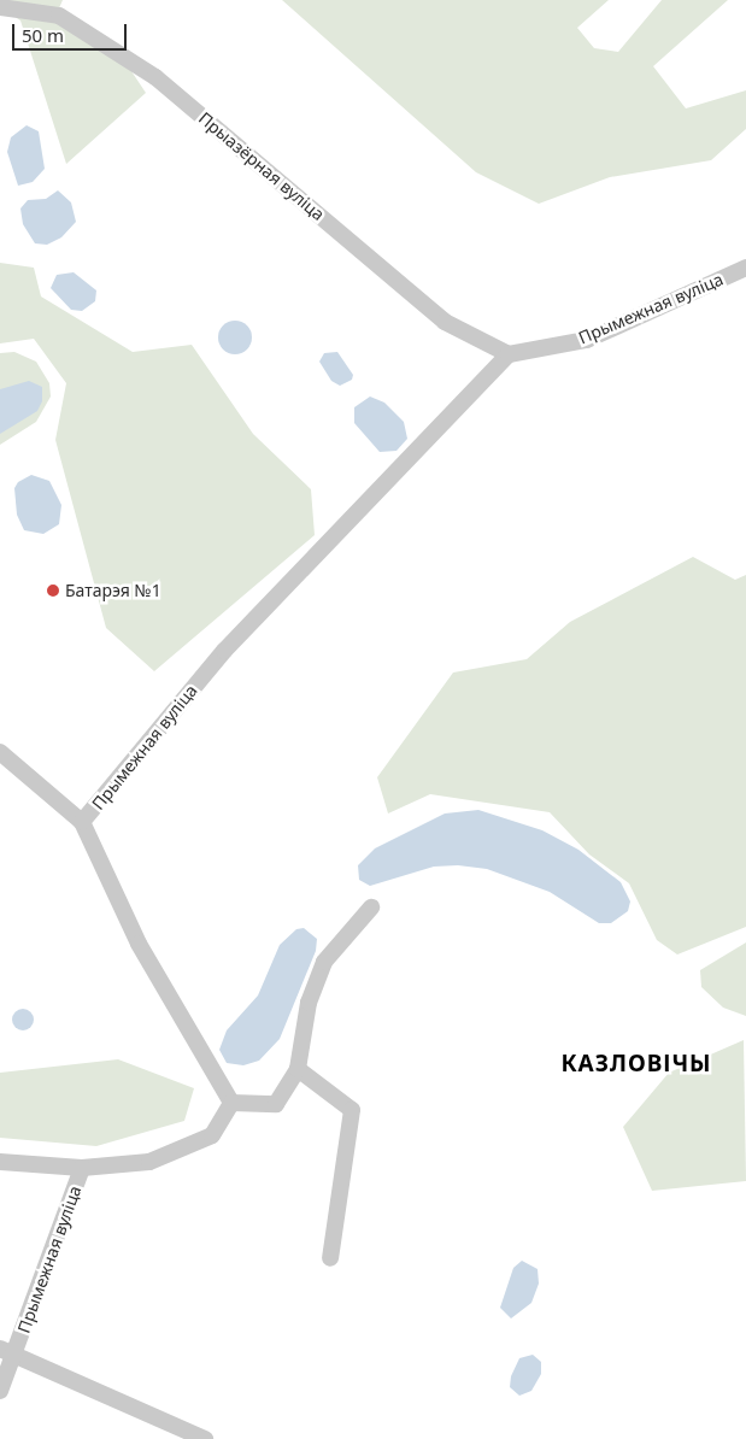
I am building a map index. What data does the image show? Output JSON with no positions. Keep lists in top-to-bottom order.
{
  "streets": {
    "street": ["Прыазёрная вуліца", "Прымежная вуліца"]
  },
  "crossings": [
    ["Прыазёрная вуліца", "Прымежная вуліца"]
  ],
  "districts": ["КАЗЛОВІЧЫ"],
  "places": ["Батарэя №1"],
  "scale_bar": "50 m"
}
